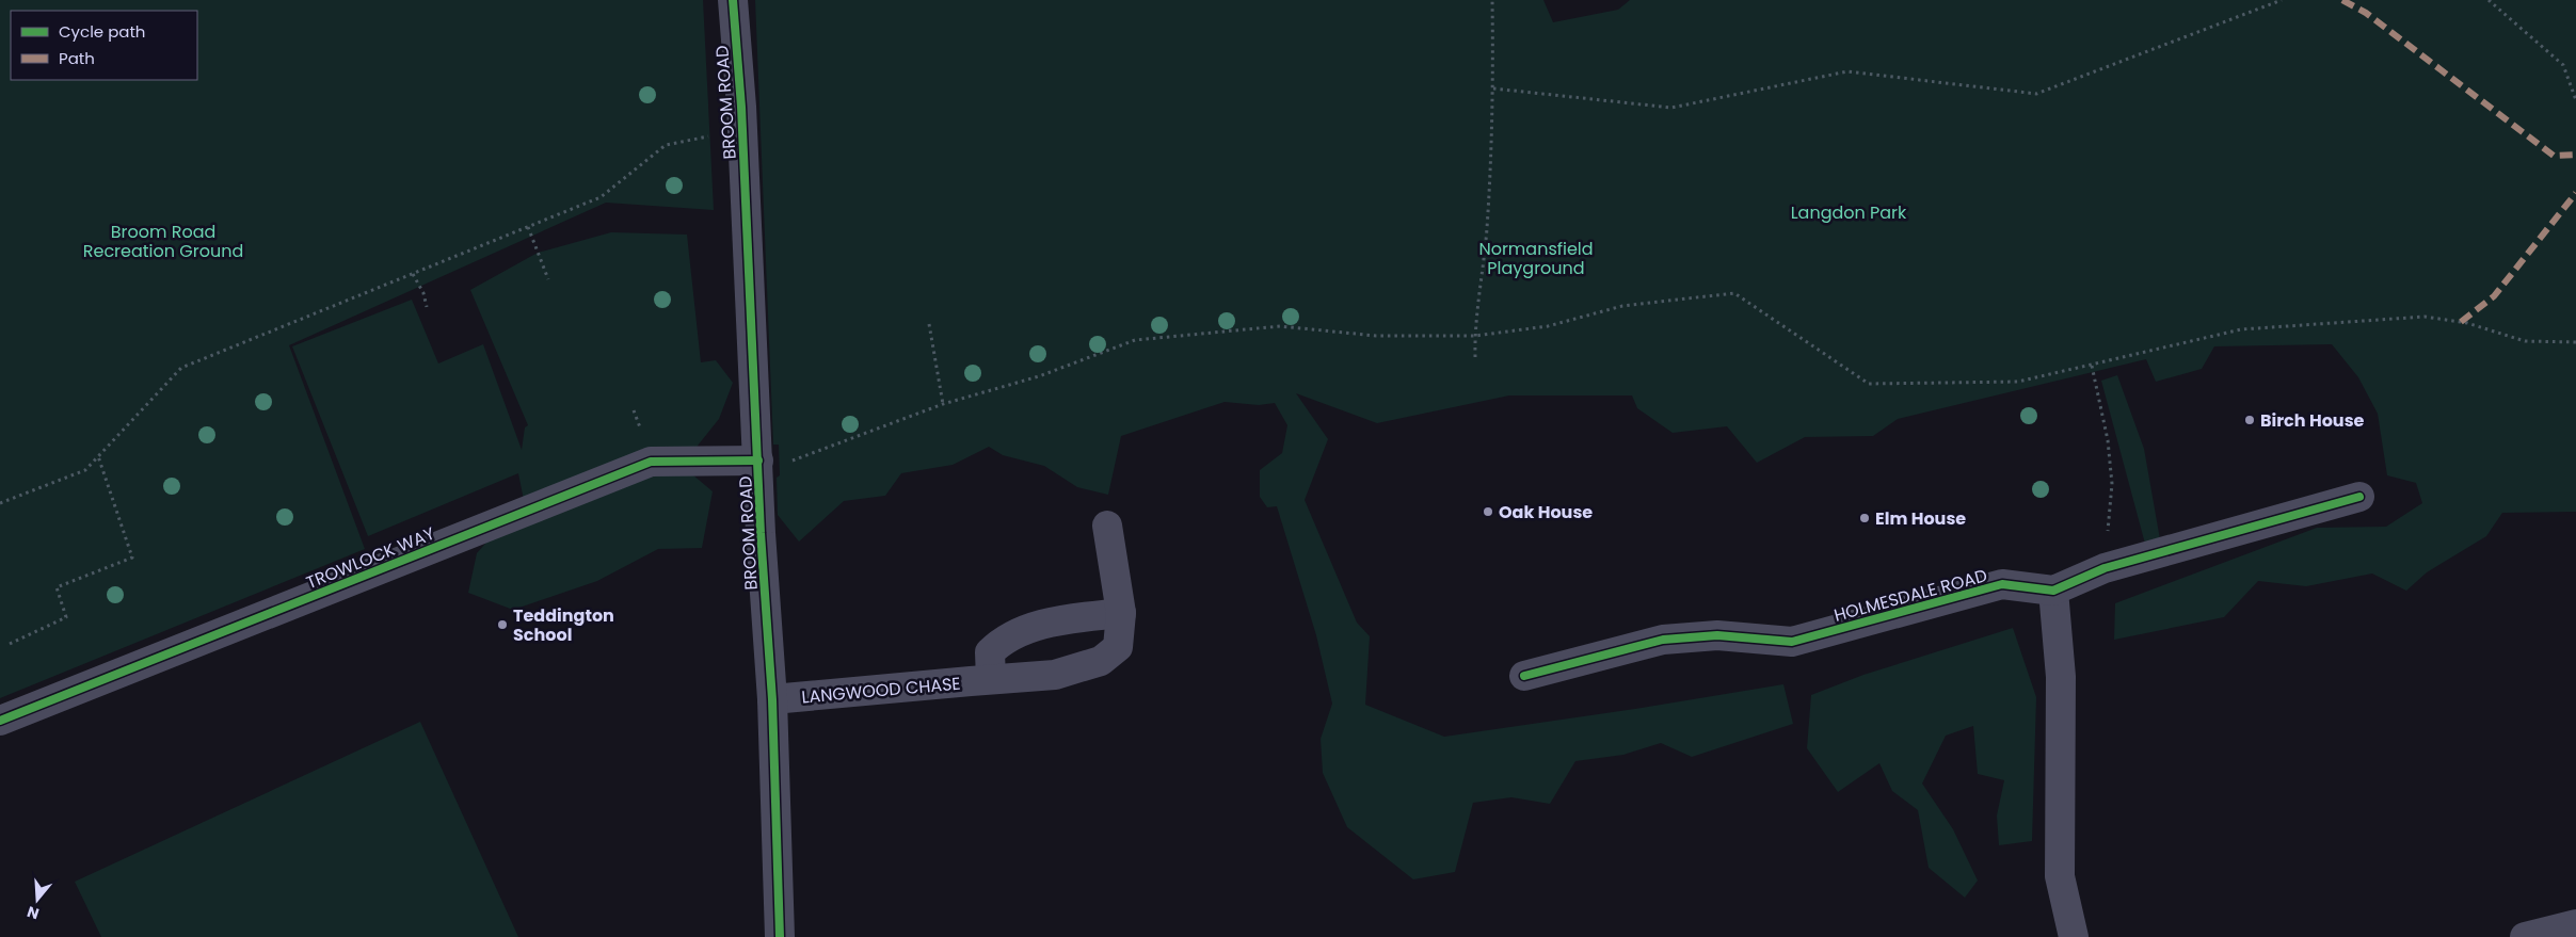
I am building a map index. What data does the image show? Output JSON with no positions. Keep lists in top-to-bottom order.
{
  "streets": {
    "street": [
      "BROOM ROAD",
      "TROWLOCK WAY",
      "HOLMESDALE ROAD",
      "LANGWOOD CHASE"
    ]
  },
  "crossings": [
    ["BROOM ROAD", "TROWLOCK WAY"],
    ["BROOM ROAD", "LANGWOOD CHASE"]
  ],
  "parks": ["Langdon Park", "Broom Road Recreation Ground", "Normansfield Playground"],
  "places": [
    "Birch House",
    "Oak House",
    "Elm House",
    "Teddington School"
  ],
  "legend": ["Cycle path", "Path"],
  "north": "bottom"
}
